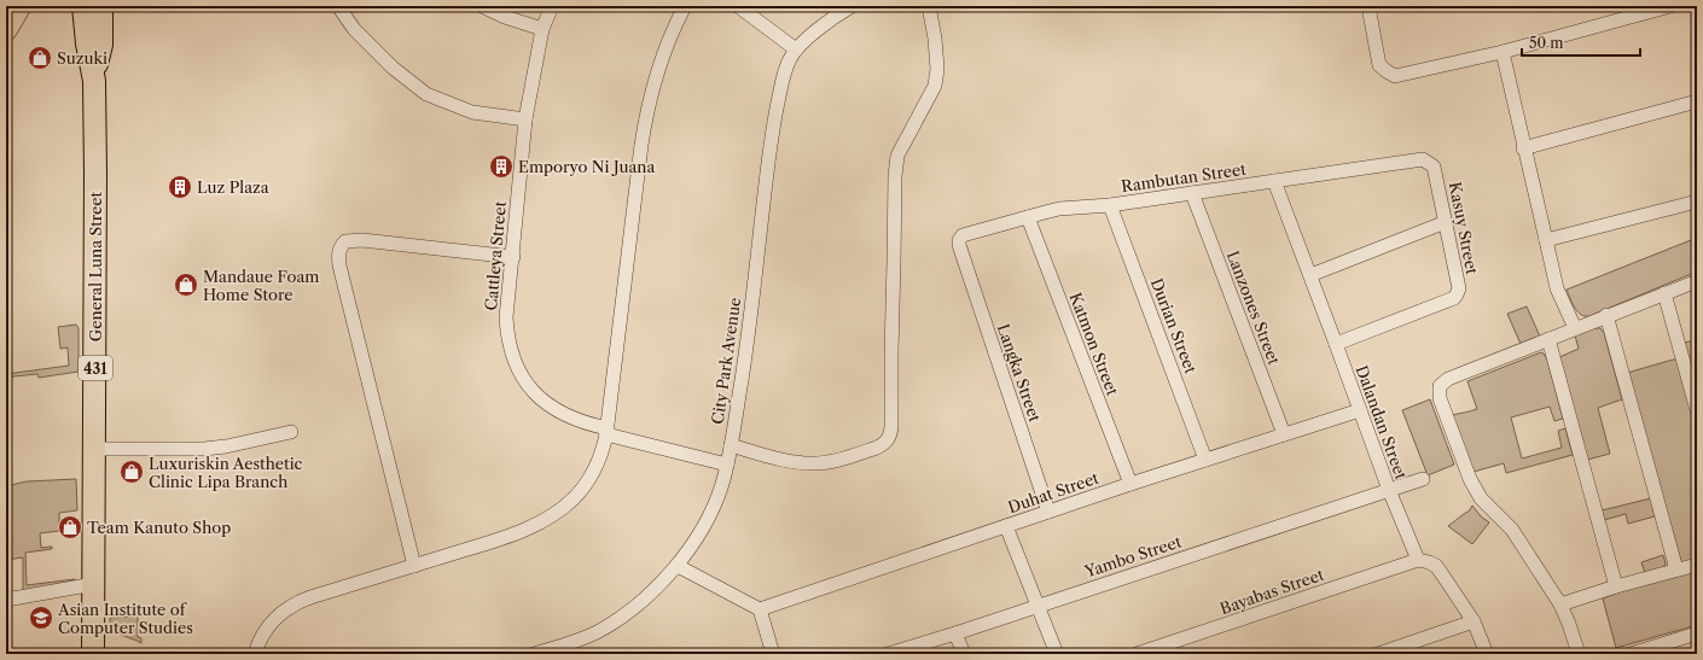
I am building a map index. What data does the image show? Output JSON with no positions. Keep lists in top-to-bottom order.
{
  "streets": {
    "main road": ["General Luna Street", "431"],
    "street": [
      "Rambutan Street",
      "Kasuy Street",
      "Cattleya Street",
      "Lanzones Street",
      "Durian Street",
      "Katmon Street",
      "City Park Avenue",
      "Langka Street",
      "Dalandan Street",
      "Duhat Street",
      "Yambo Street",
      "Bayabas Street"
    ]
  },
  "crossings": [
    ["Rambutan Street", "Kasuy Street"],
    ["Rambutan Street", "Lanzones Street"],
    ["Rambutan Street", "Durian Street"],
    ["Rambutan Street", "Katmon Street"],
    ["Rambutan Street", "Langka Street"],
    ["Rambutan Street", "Dalandan Street"],
    ["Kasuy Street", "Dalandan Street"],
    ["Cattleya Street", "City Park Avenue"],
    ["Lanzones Street", "Duhat Street"],
    ["Durian Street", "Duhat Street"],
    ["Katmon Street", "Duhat Street"],
    ["Langka Street", "Duhat Street"],
    ["Dalandan Street", "Duhat Street"],
    ["Dalandan Street", "Yambo Street"],
    ["Dalandan Street", "Bayabas Street"]
  ],
  "places": {
    "shop": [
      "Suzuki",
      "Mandaue Foam Home Store",
      "Luxuriskin Aesthetic Clinic Lipa Branch",
      "Team Kanuto Shop"
    ],
    "building": ["Emporyo Ni Juana", "Luz Plaza"],
    "school or university": ["Asian Institute of Computer Studies"]
  },
  "scale_bar": "50 m"
}
